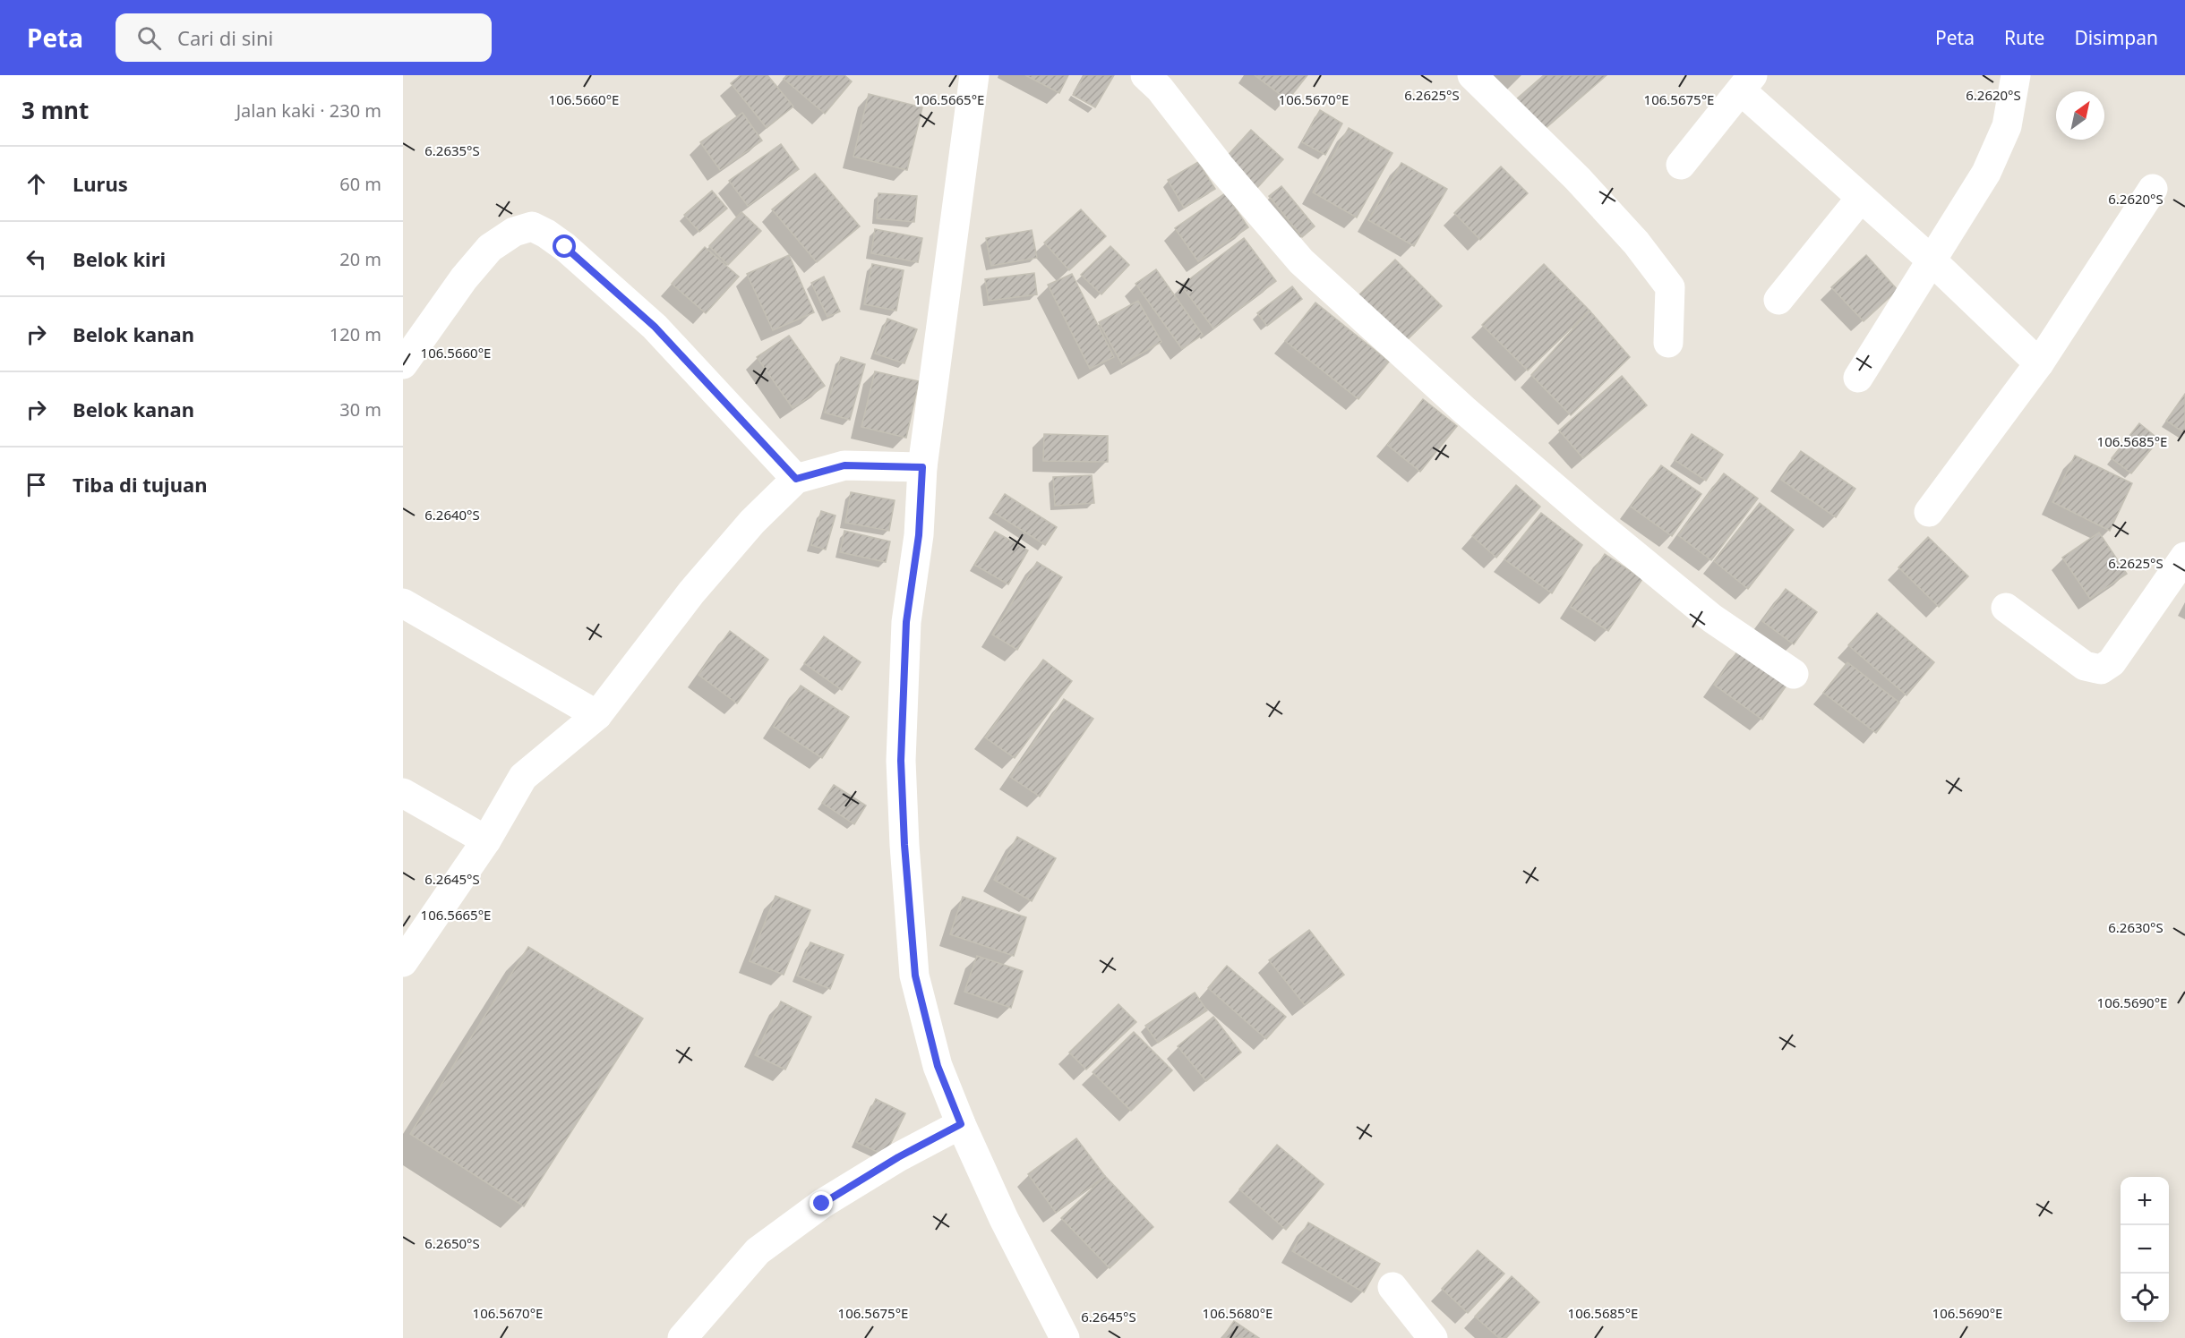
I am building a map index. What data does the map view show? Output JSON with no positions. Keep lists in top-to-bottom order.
{
  "north": "top right",
  "page": {
    "header": "Peta",
    "search": "Cari di sini",
    "nav": ["Peta", "Rute", "Disimpan"],
    "heading": ["3 mnt", "Jalan kaki · 230 m"],
    "list": [
      ["Lurus", "60 m"],
      ["Belok kiri", "20 m"],
      ["Belok kanan", "120 m"],
      ["Belok kanan", "30 m"],
      "Tiba di tujuan"
    ],
    "map_buttons": ["+", "−"]
  },
  "coordinates": [
    "6.2625°S",
    "6.2620°S",
    "106.5660°E",
    "106.5670°E",
    "106.5665°E",
    "106.5675°E",
    "6.2635°S",
    "106.5685°E",
    "6.2640°S",
    "6.2645°S",
    "6.2630°S",
    "106.5690°E",
    "6.2650°S",
    "106.5680°E"
  ]
}
